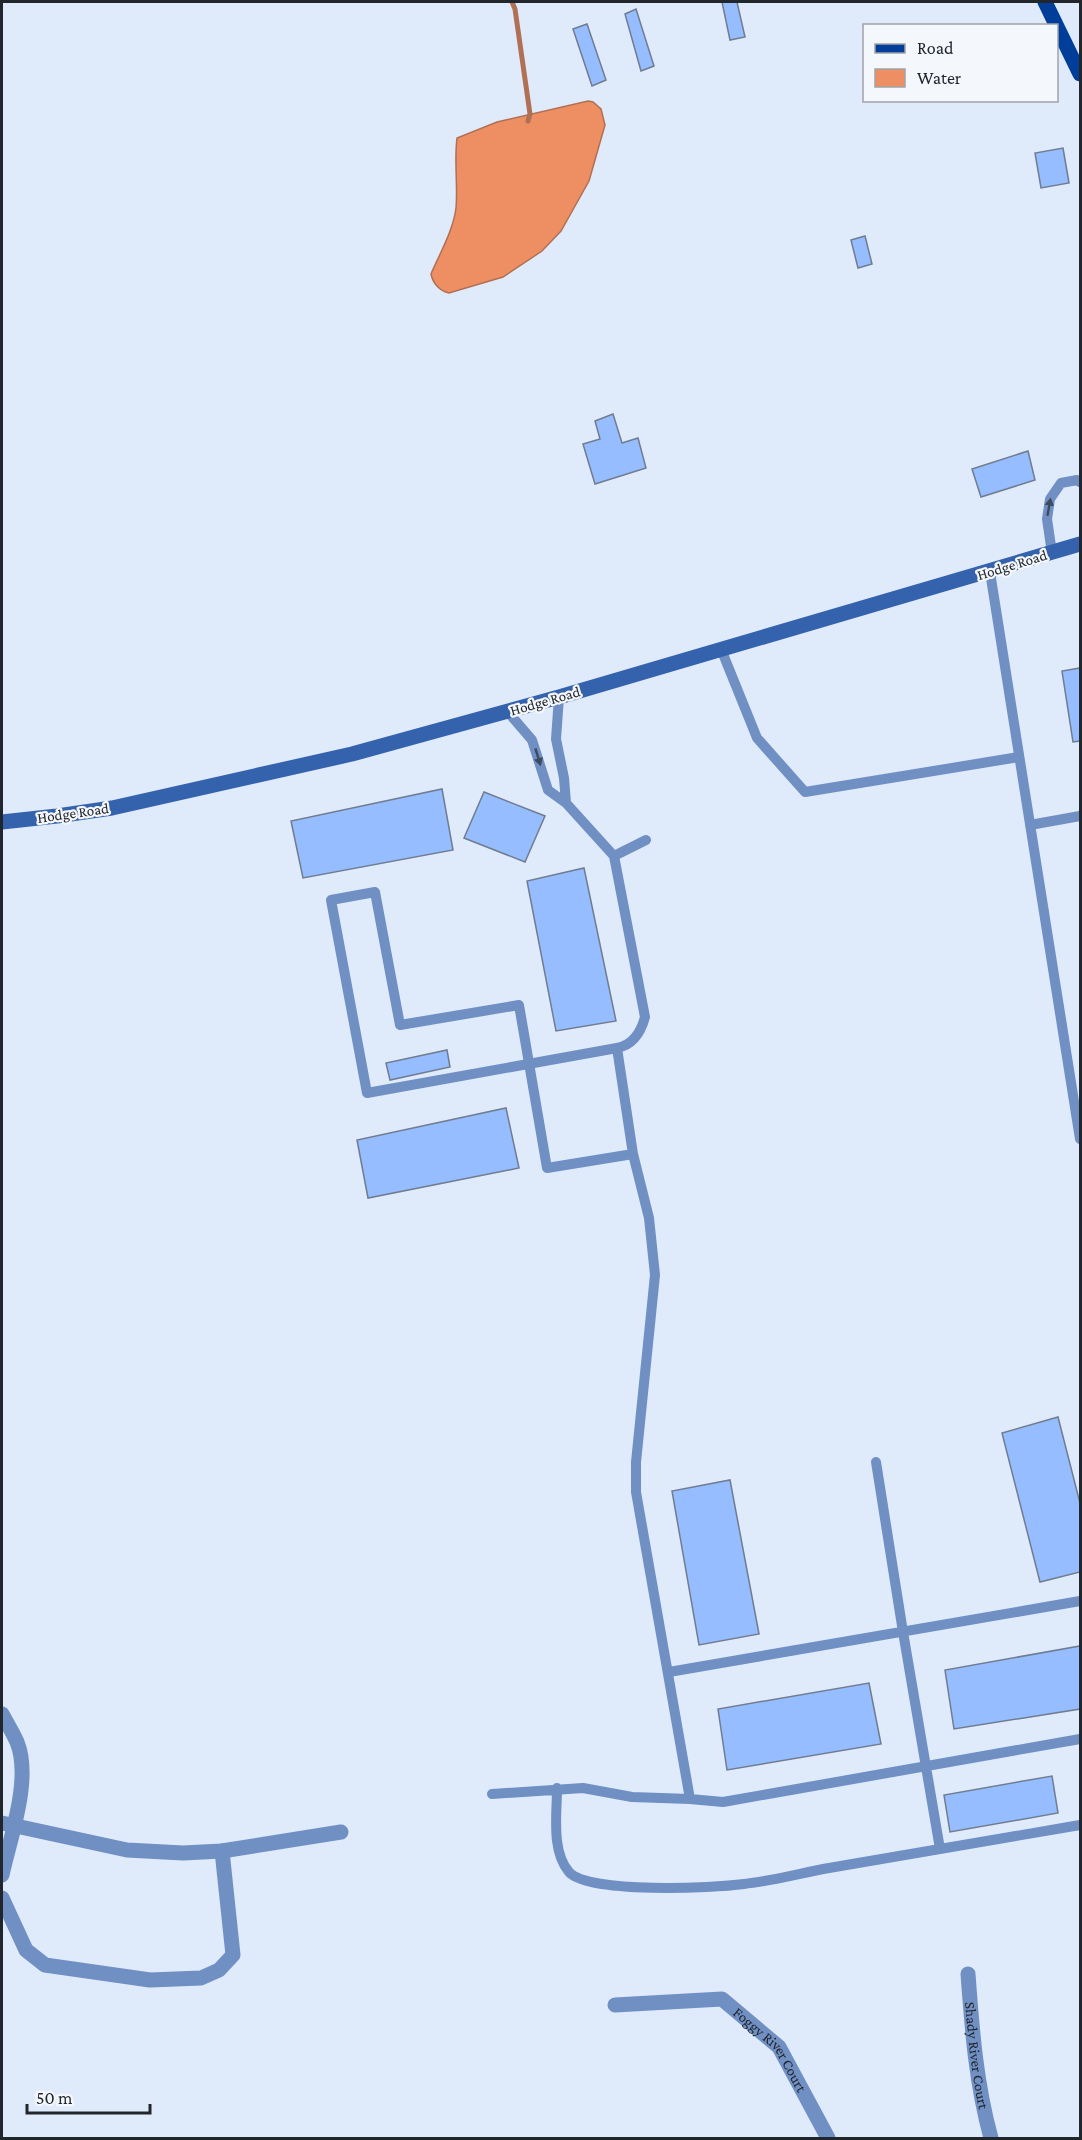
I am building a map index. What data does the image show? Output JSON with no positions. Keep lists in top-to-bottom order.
{
  "streets": {
    "main road": ["Hodge Road"],
    "street": ["Foggy River Court", "Shady River Court"]
  },
  "legend": ["Road", "Water"],
  "scale_bar": "50 m"
}
